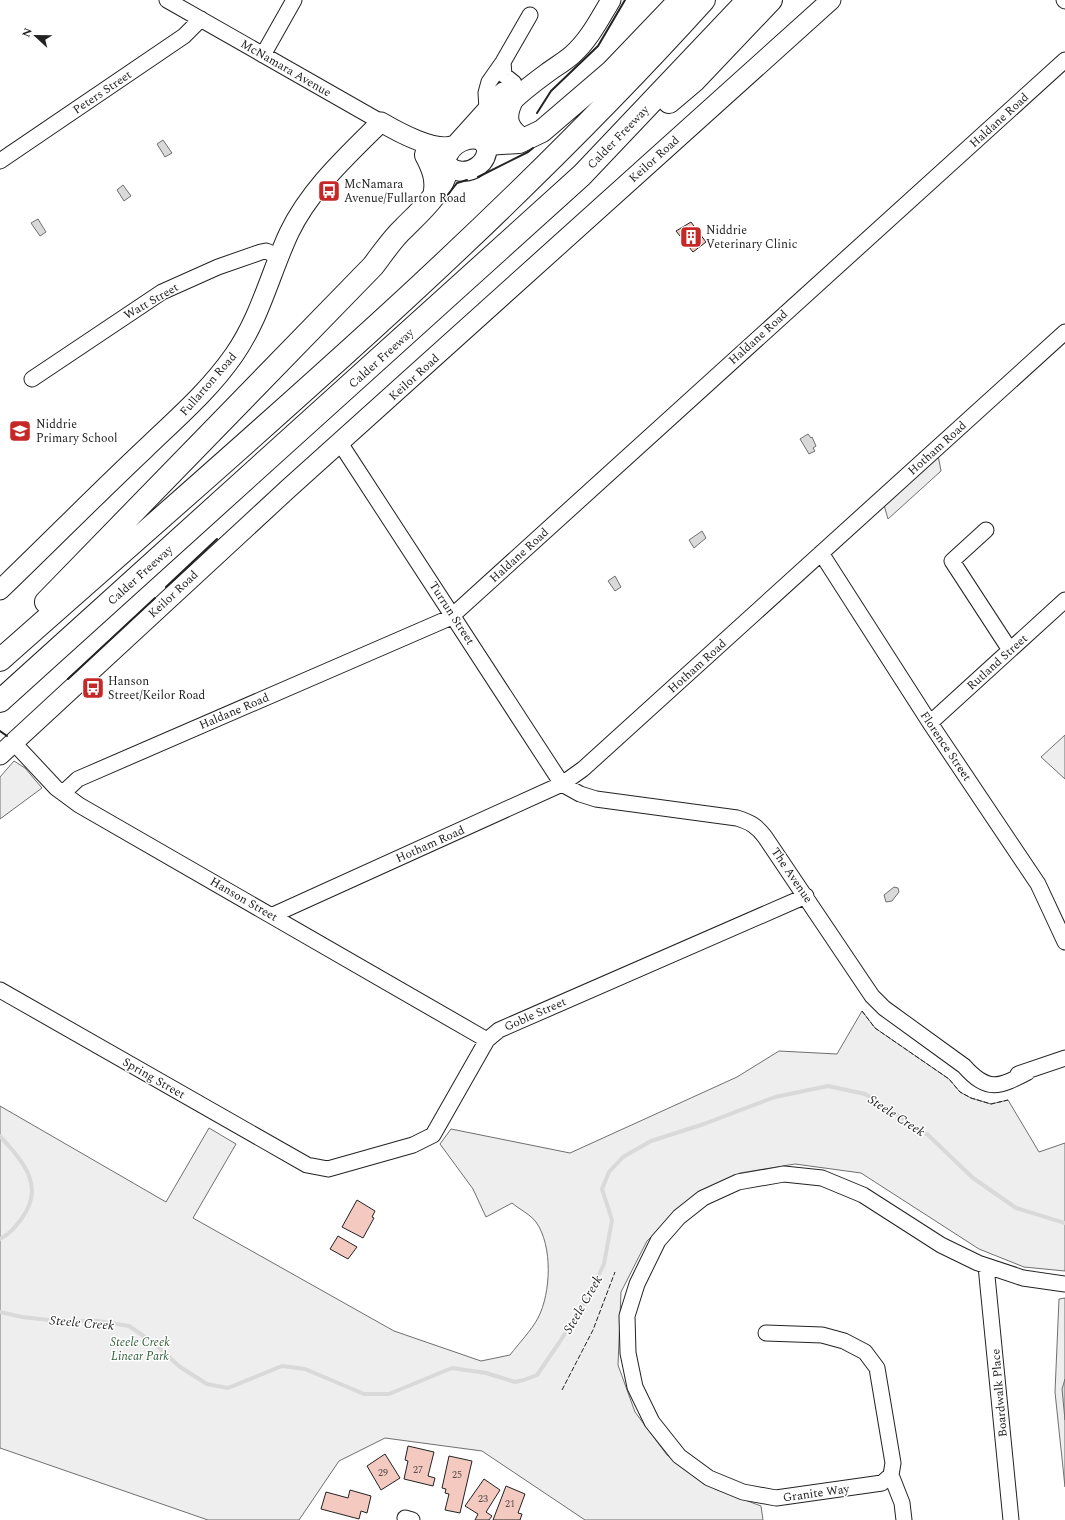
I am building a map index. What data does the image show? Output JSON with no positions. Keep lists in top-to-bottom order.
{
  "streets": {
    "highway": ["Calder Freeway"],
    "main road": ["McNamara Avenue", "Keilor Road", "Fullarton Road"],
    "street": [
      "Peters Street",
      "Haldane Road",
      "Watt Street",
      "Hotham Road",
      "Turrun Street",
      "Rutland Street",
      "Florence Street",
      "The Avenue",
      "Hanson Street",
      "Goble Street",
      "Spring Street",
      "Boardwalk Place",
      "Granite Way"
    ]
  },
  "crossings": [
    ["McNamara Avenue", "Peters Street"],
    ["McNamara Avenue", "Fullarton Road"],
    ["Haldane Road", "Turrun Street"],
    ["Haldane Road", "Hanson Street"],
    ["Keilor Road", "Turrun Street"],
    ["Keilor Road", "Hanson Street"],
    ["Watt Street", "Fullarton Road"],
    ["Hotham Road", "Turrun Street"],
    ["Hotham Road", "Florence Street"],
    ["Hotham Road", "The Avenue"],
    ["Hotham Road", "Hanson Street"],
    ["Turrun Street", "The Avenue"],
    ["Rutland Street", "Florence Street"],
    ["The Avenue", "Goble Street"],
    ["Hanson Street", "Goble Street"],
    ["Goble Street", "Spring Street"],
    ["Boardwalk Place", "Granite Way"]
  ],
  "water": ["Steele Creek"],
  "parks": ["Steele Creek Linear Park"],
  "places": {
    "bus stop": ["McNamara Avenue/Fullarton Road", "Hanson Street/Keilor Road"],
    "building": ["Niddrie Veterinary Clinic"],
    "school or university": ["Niddrie Primary School"]
  },
  "house_numbers": [
    "27",
    "29",
    "25",
    "23",
    "21"
  ],
  "north": "left"
}
